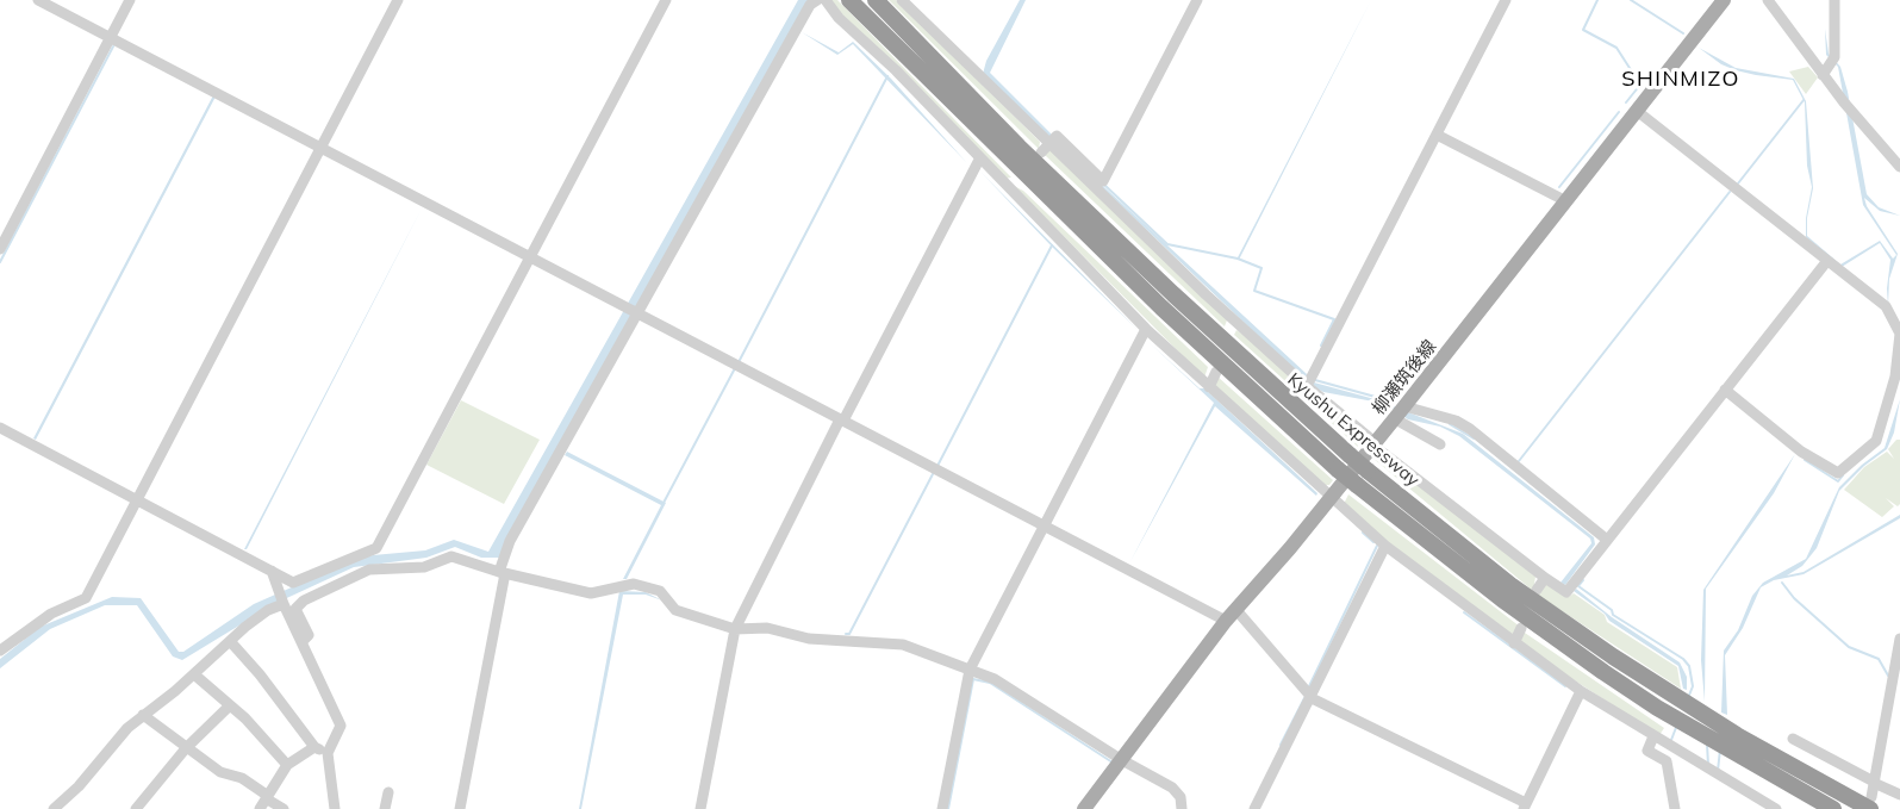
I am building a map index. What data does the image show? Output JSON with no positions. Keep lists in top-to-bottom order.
{
  "streets": {
    "highway": ["Kyushu Expressway"],
    "main road": ["柳瀬筑後線"]
  },
  "districts": ["SHINMIZO"]
}
